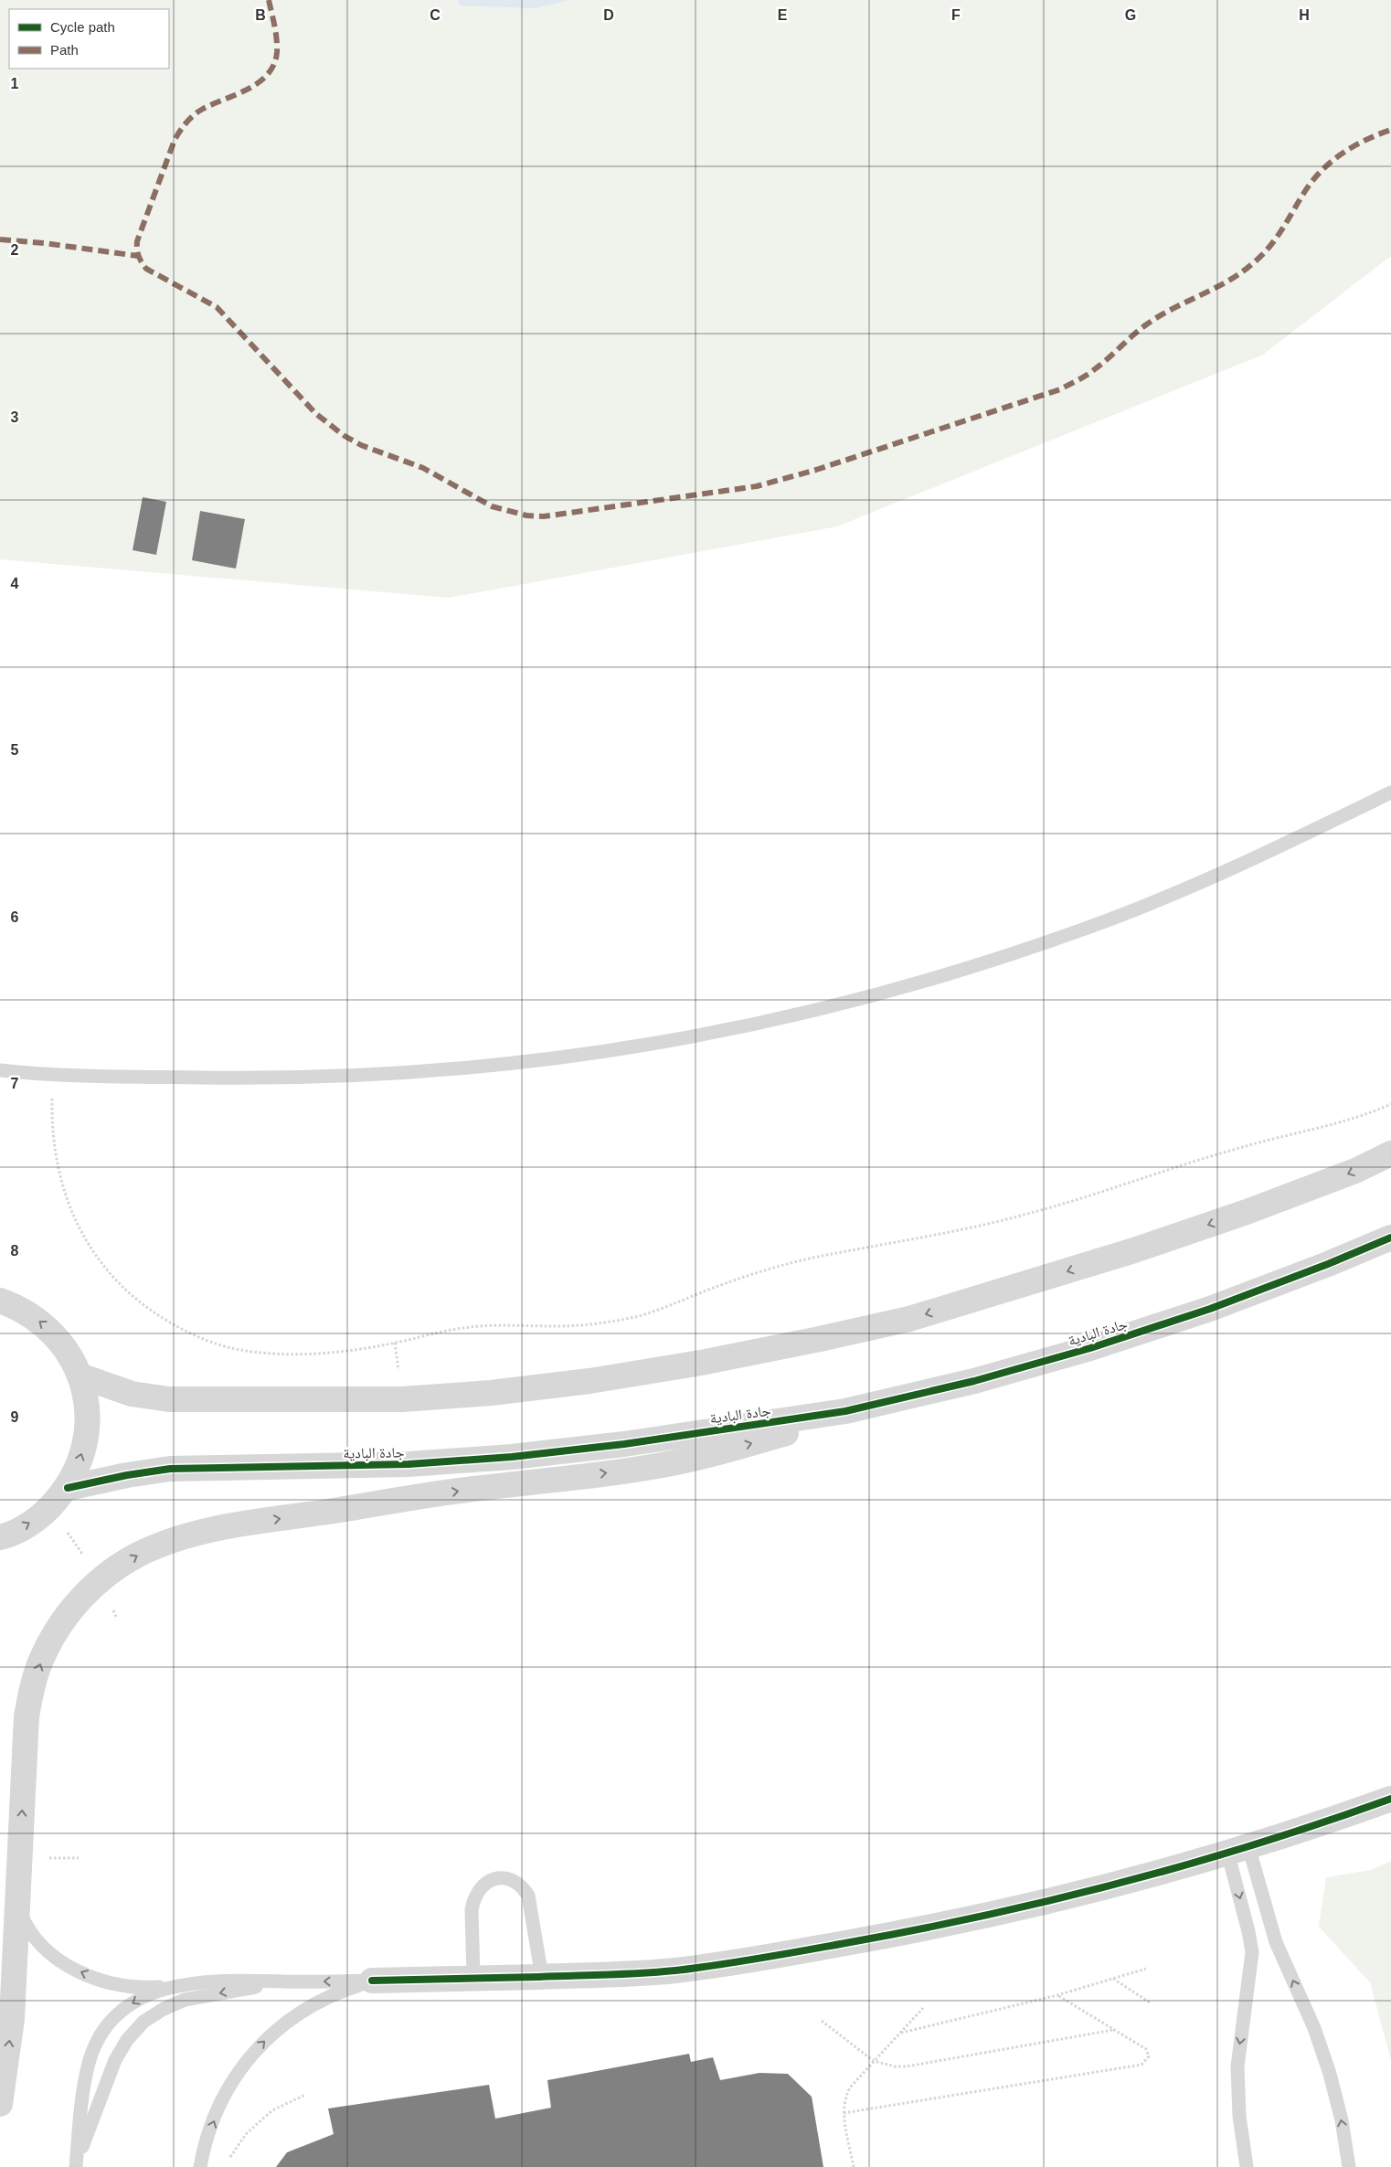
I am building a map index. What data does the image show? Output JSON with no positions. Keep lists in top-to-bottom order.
{
  "streets": {
    "street": ["جادة البادية"]
  },
  "legend": ["Cycle path", "Path"],
  "grid": {
    "columns": [
      "B",
      "C",
      "D",
      "E",
      "F",
      "G",
      "H"
    ],
    "rows": [
      "1",
      "2",
      "3",
      "4",
      "5",
      "6",
      "7",
      "8",
      "9"
    ]
  }
}
